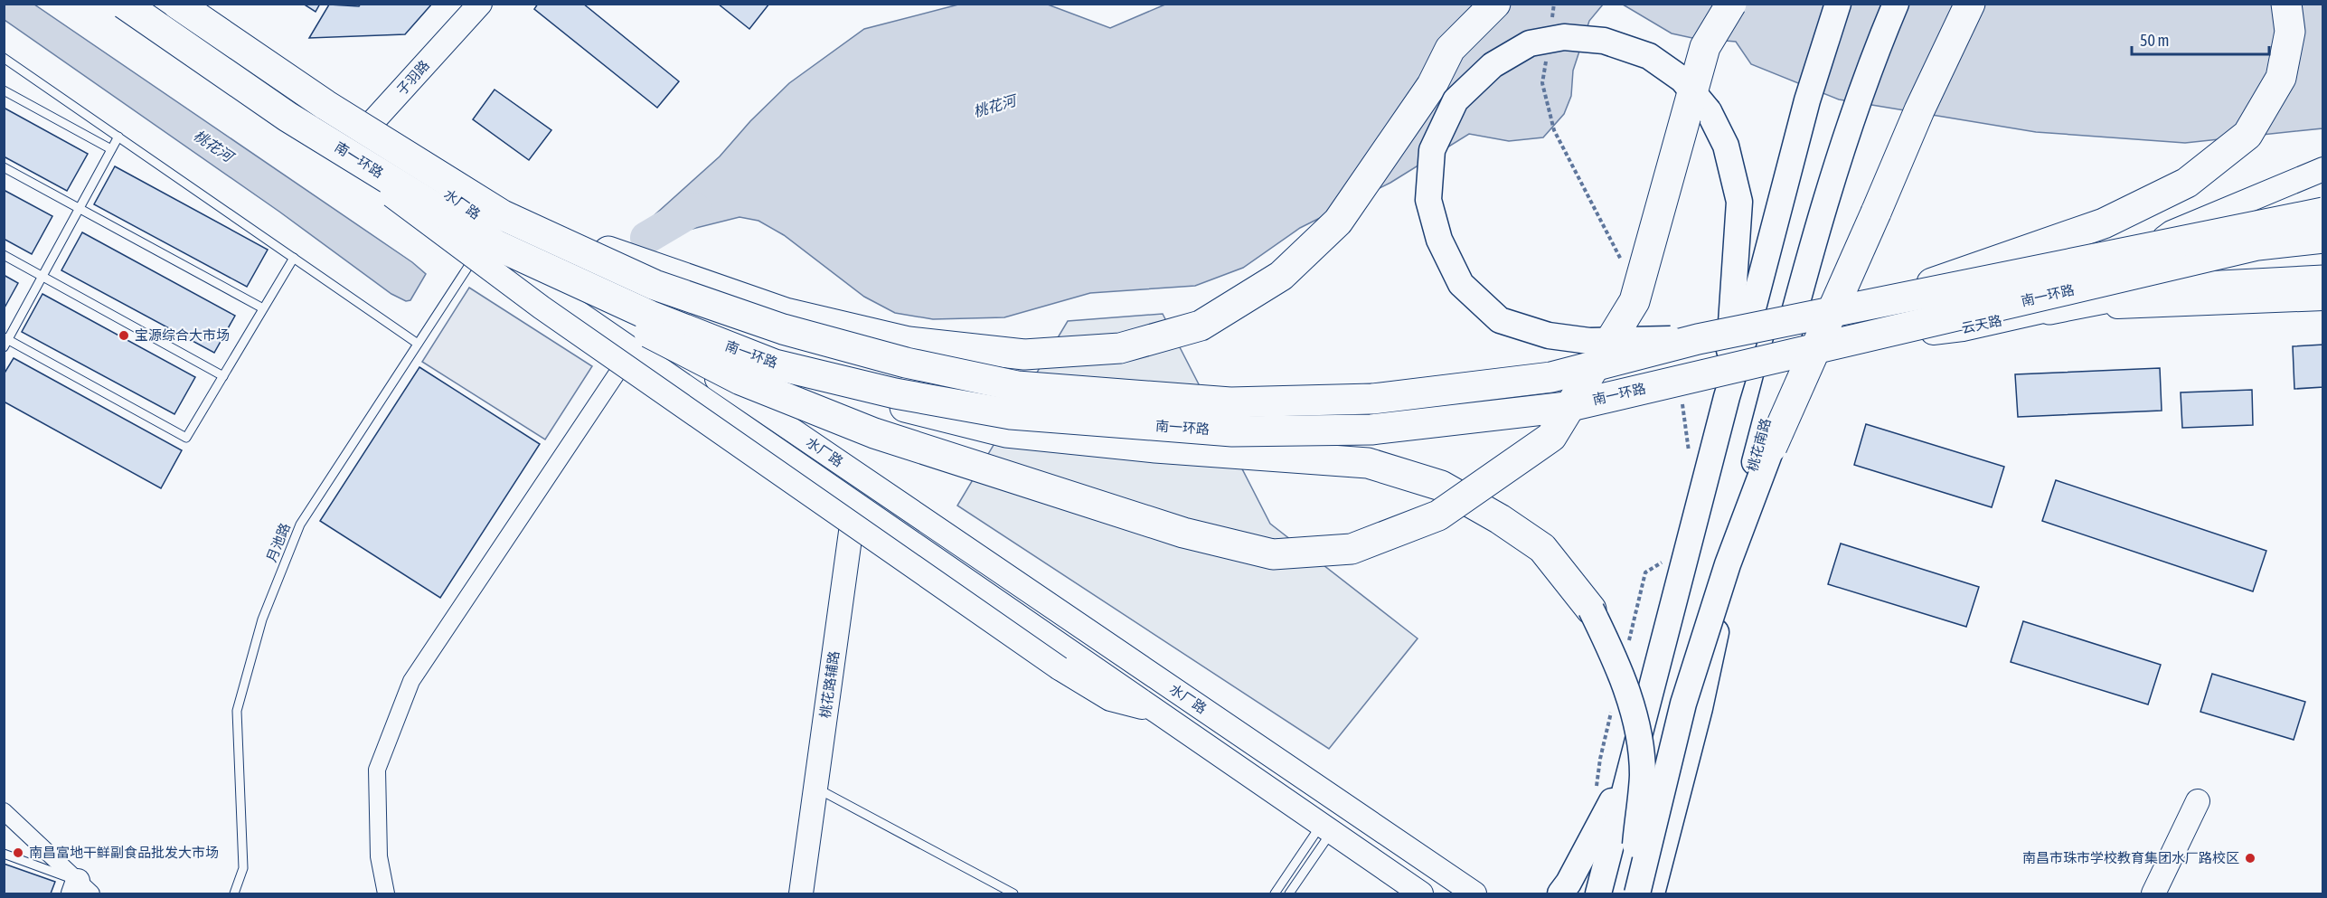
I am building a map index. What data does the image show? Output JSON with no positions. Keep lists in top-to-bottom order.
{
  "streets": {
    "highway": ["南一环路"],
    "main road": ["桃花南路"],
    "street": [
      "子羽路",
      "水厂路",
      "云天路",
      "桃花路辅路"
    ],
    "lane": ["月池路"]
  },
  "crossings": [
    ["子羽路", "水厂路"],
    ["南一环路", "水厂路"],
    ["南一环路", "月池路"],
    ["水厂路", "月池路"],
    ["水厂路", "桃花路辅路"],
    ["云天路", "桃花南路"]
  ],
  "water": ["桃花河"],
  "places": ["宝源综合大市场", "南昌富地干鲜副食品批发大市场", "南昌市珠市学校教育集团水厂路校区"],
  "scale_bar": "50 m"
}
